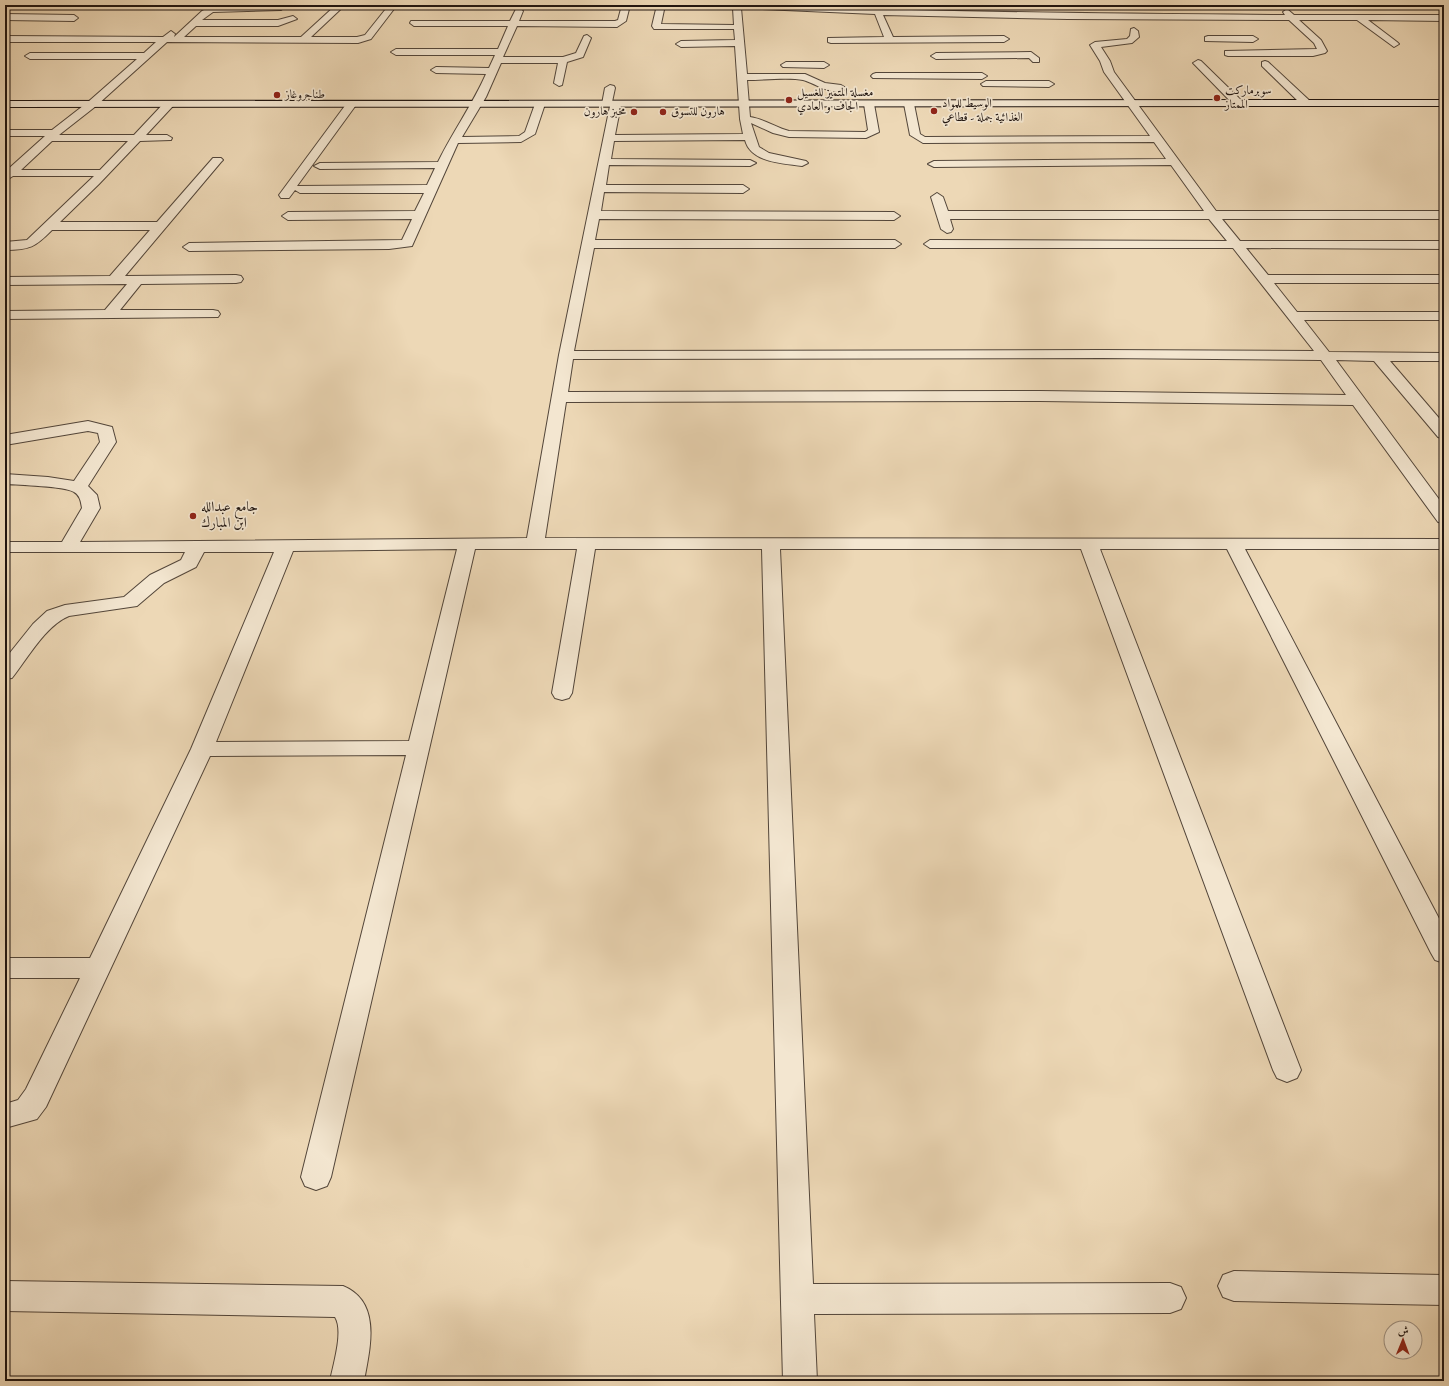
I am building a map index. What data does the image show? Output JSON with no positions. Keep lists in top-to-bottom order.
{
  "places": [
    "طناجروغاز",
    "سوبرماركت الممتاز",
    "مغسلة المتميز للغسيل الجاف و العادي",
    "الوسيط للمواد الغذائية جملة - قطاعي",
    "مخبز هارون",
    "هارون للتسوق",
    "جامع عبدالله ابن المبارك"
  ],
  "north": "top"
}
